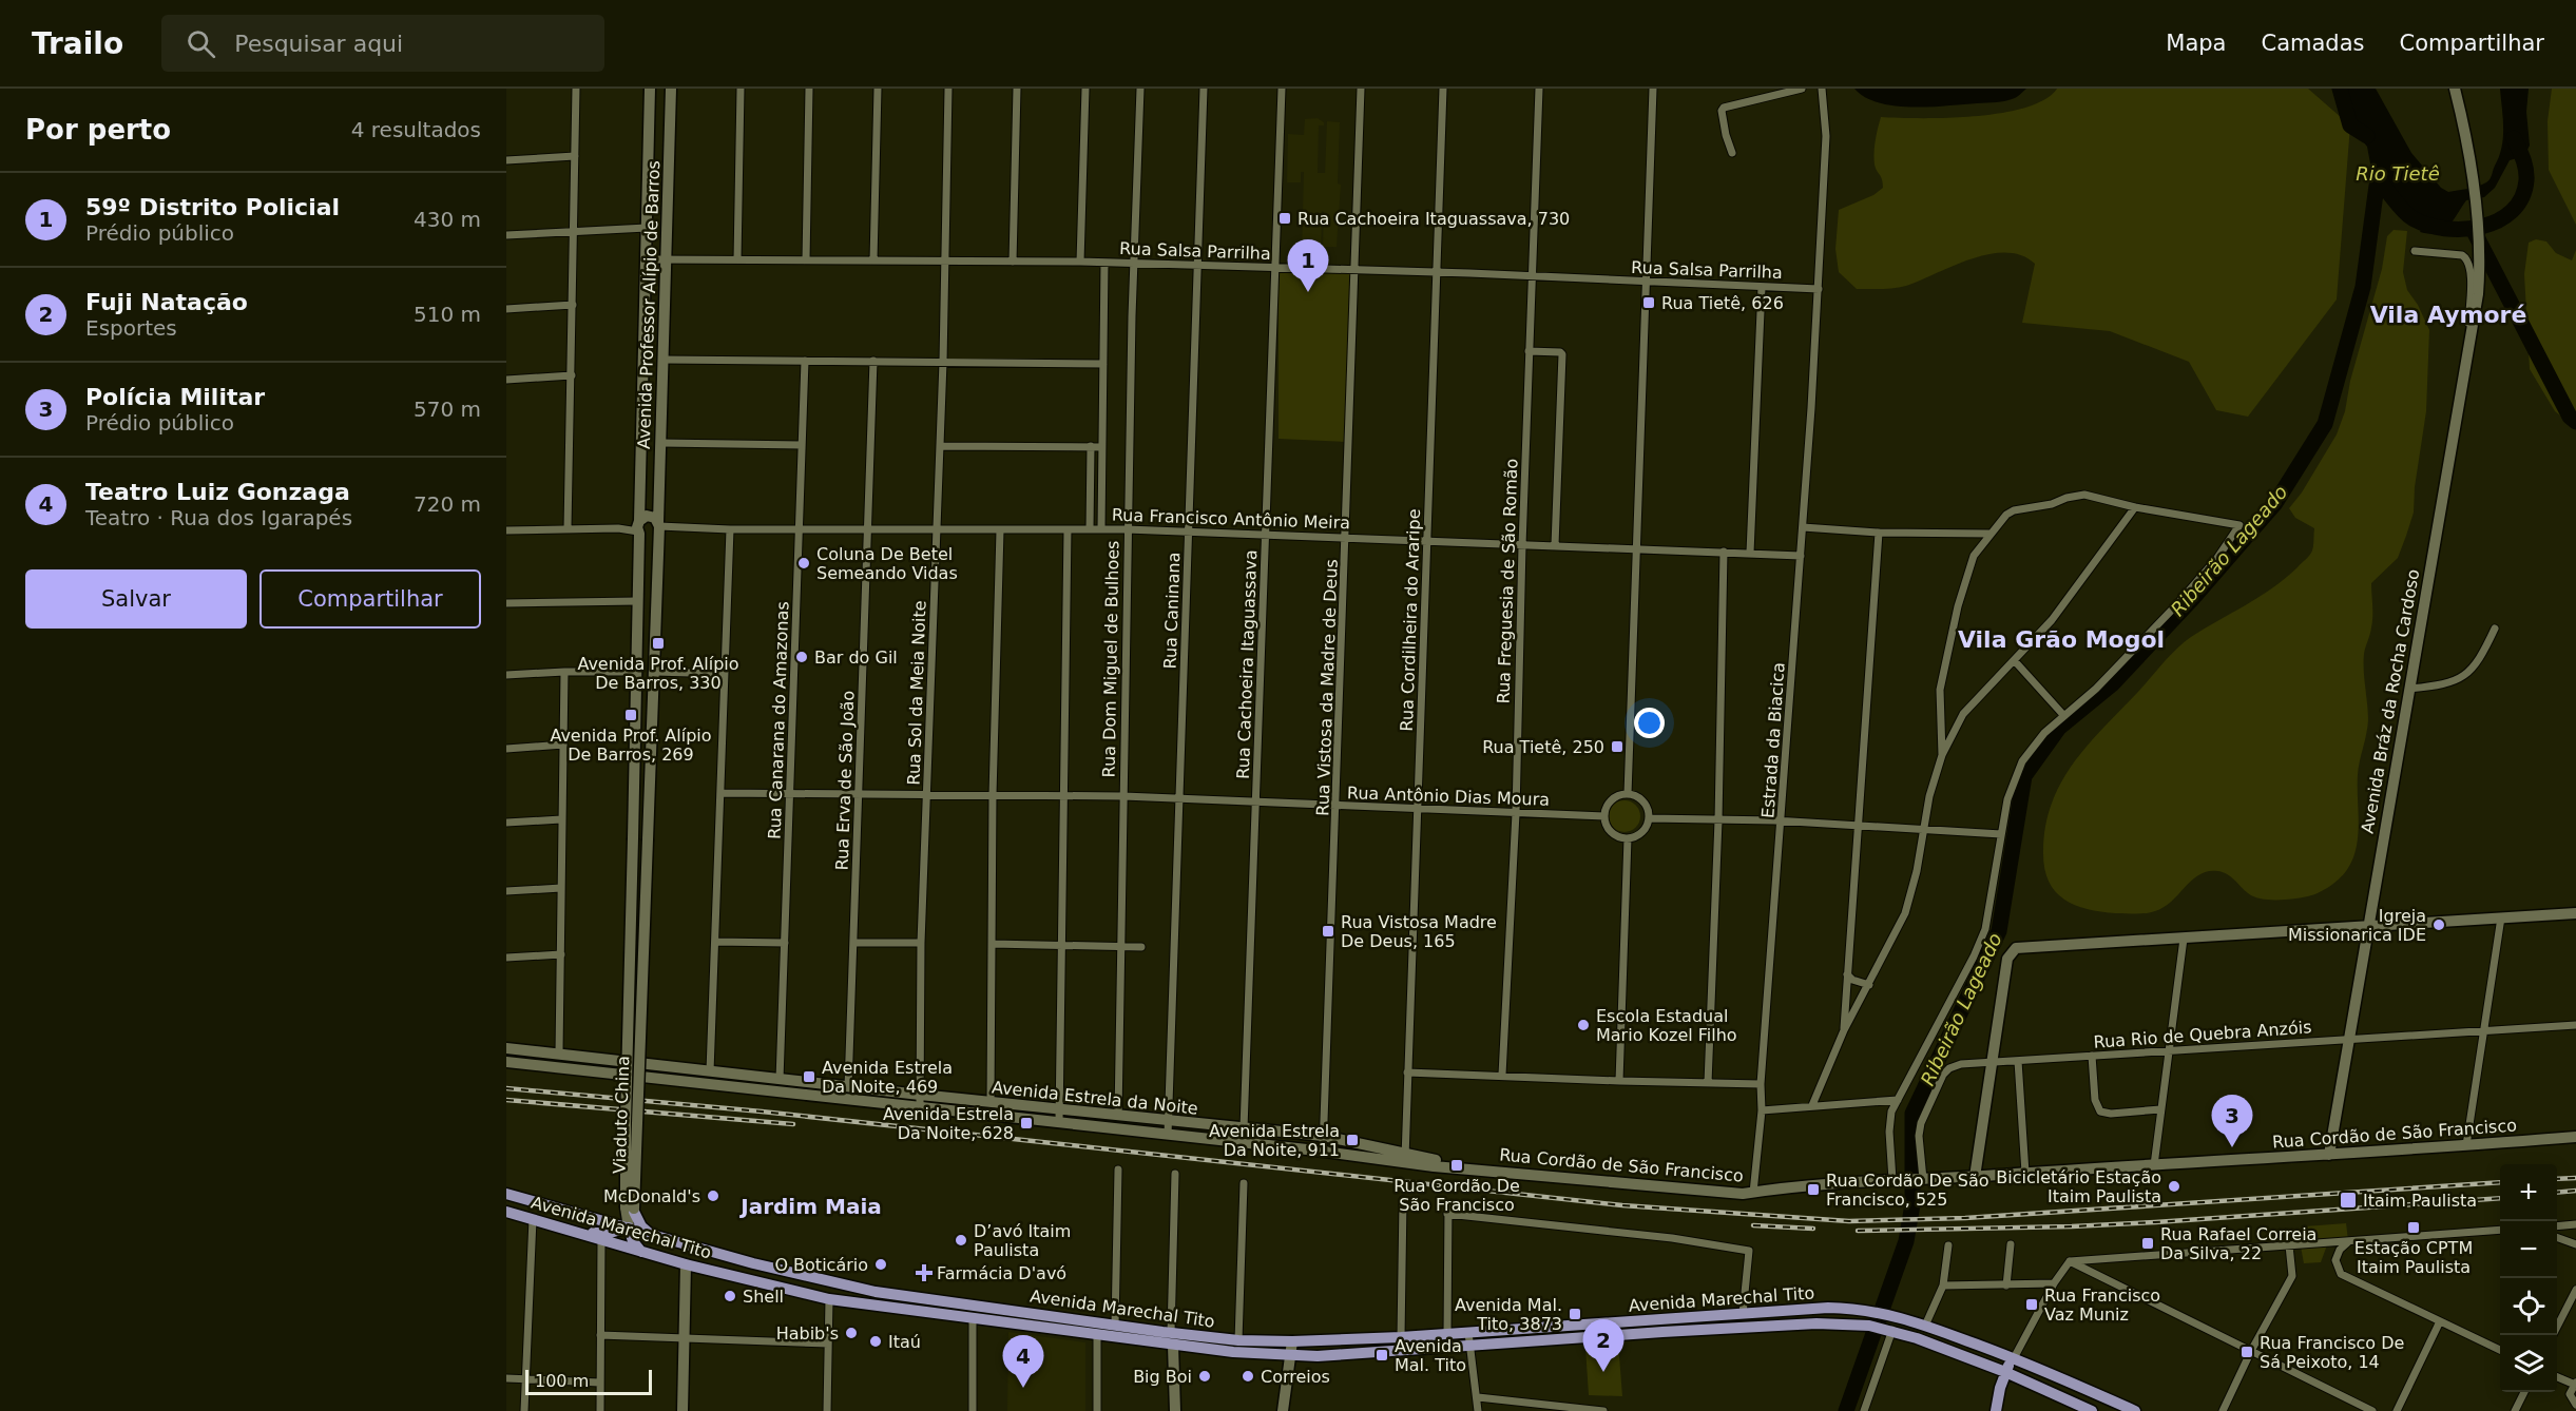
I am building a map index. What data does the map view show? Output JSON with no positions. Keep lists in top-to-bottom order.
{
  "streets": {
    "main road": ["Avenida Marechal Tito"],
    "street": [
      "Rua Salsa Parrilha",
      "Avenida Professor Alípio de Barros",
      "Rua Francisco Antônio Meira",
      "Rua Freguesia de São Romão",
      "Rua Caninana",
      "Rua Cordilheira do Araripe",
      "Rua Dom Miguel de Bulhoes",
      "Rua Cachoeira Itaguassava",
      "Rua Vistosa da Madre de Deus",
      "Rua Sol da Meia Noite",
      "Avenida Bráz da Rocha Cardoso",
      "Rua Canarana do Amazonas",
      "Estrada da Biacica",
      "Rua Erva de São João",
      "Rua Antônio Dias Moura",
      "Rua Rio de Quebra Anzóis",
      "Avenida Estrela da Noite",
      "Viaduto China",
      "Rua Cordão de São Francisco"
    ]
  },
  "crossings": [
    ["Rua Salsa Parrilha", "Avenida Professor Alípio de Barros"],
    ["Rua Salsa Parrilha", "Rua Freguesia de São Romão"],
    ["Rua Salsa Parrilha", "Rua Caninana"],
    ["Rua Salsa Parrilha", "Rua Cordilheira do Araripe"],
    ["Rua Salsa Parrilha", "Rua Dom Miguel de Bulhoes"],
    ["Rua Salsa Parrilha", "Rua Cachoeira Itaguassava"],
    ["Rua Salsa Parrilha", "Rua Vistosa da Madre de Deus"],
    ["Rua Salsa Parrilha", "Rua Sol da Meia Noite"],
    ["Rua Salsa Parrilha", "Estrada da Biacica"],
    ["Avenida Professor Alípio de Barros", "Rua Francisco Antônio Meira"],
    ["Avenida Professor Alípio de Barros", "Viaduto China"],
    ["Rua Francisco Antônio Meira", "Rua Freguesia de São Romão"],
    ["Rua Francisco Antônio Meira", "Rua Caninana"],
    ["Rua Francisco Antônio Meira", "Rua Cordilheira do Araripe"],
    ["Rua Francisco Antônio Meira", "Rua Dom Miguel de Bulhoes"],
    ["Rua Francisco Antônio Meira", "Rua Cachoeira Itaguassava"],
    ["Rua Francisco Antônio Meira", "Rua Vistosa da Madre de Deus"],
    ["Rua Francisco Antônio Meira", "Rua Sol da Meia Noite"],
    ["Rua Francisco Antônio Meira", "Rua Canarana do Amazonas"],
    ["Rua Francisco Antônio Meira", "Estrada da Biacica"],
    ["Rua Francisco Antônio Meira", "Rua Erva de São João"],
    ["Rua Freguesia de São Romão", "Rua Antônio Dias Moura"],
    ["Rua Caninana", "Rua Antônio Dias Moura"],
    ["Rua Caninana", "Avenida Estrela da Noite"],
    ["Rua Cordilheira do Araripe", "Rua Antônio Dias Moura"],
    ["Rua Cordilheira do Araripe", "Avenida Estrela da Noite"],
    ["Rua Cordilheira do Araripe", "Rua Cordão de São Francisco"],
    ["Rua Dom Miguel de Bulhoes", "Rua Antônio Dias Moura"],
    ["Rua Dom Miguel de Bulhoes", "Avenida Estrela da Noite"],
    ["Rua Cachoeira Itaguassava", "Rua Antônio Dias Moura"],
    ["Rua Cachoeira Itaguassava", "Avenida Estrela da Noite"],
    ["Rua Vistosa da Madre de Deus", "Rua Antônio Dias Moura"],
    ["Rua Vistosa da Madre de Deus", "Avenida Estrela da Noite"],
    ["Rua Sol da Meia Noite", "Rua Antônio Dias Moura"],
    ["Rua Sol da Meia Noite", "Avenida Estrela da Noite"],
    ["Avenida Bráz da Rocha Cardoso", "Rua Rio de Quebra Anzóis"],
    ["Avenida Bráz da Rocha Cardoso", "Rua Cordão de São Francisco"],
    ["Rua Canarana do Amazonas", "Rua Antônio Dias Moura"],
    ["Rua Canarana do Amazonas", "Avenida Estrela da Noite"],
    ["Estrada da Biacica", "Rua Cordão de São Francisco"],
    ["Rua Erva de São João", "Rua Antônio Dias Moura"],
    ["Rua Erva de São João", "Avenida Estrela da Noite"],
    ["Rua Rio de Quebra Anzóis", "Rua Cordão de São Francisco"],
    ["Avenida Estrela da Noite", "Rua Cordão de São Francisco"],
    ["Viaduto China", "Avenida Marechal Tito"]
  ],
  "districts": ["Vila Aymoré", "Vila Grão Mogol", "Jardim Maia"],
  "water": ["Rio Tietê", "Ribeirão Lageado"],
  "places": {
    "transit": [
      "Rua Cachoeira Itaguassava, 730",
      "Rua Tietê, 626",
      "Avenida Prof. Alípio De Barros, 330",
      "Avenida Prof. Alípio De Barros, 269",
      "Rua Tietê, 250",
      "Rua Vistosa Madre De Deus, 165",
      "Avenida Estrela Da Noite, 469",
      "Avenida Estrela Da Noite, 628",
      "Avenida Estrela Da Noite, 911",
      "Rua Cordão De São Francisco",
      "Rua Cordão De São Francisco, 525",
      "Itaim Paulista",
      "Estação CPTM Itaim Paulista",
      "Rua Rafael Correia Da Silva, 22",
      "Rua Francisco Vaz Muniz",
      "Avenida Mal. Tito, 3873",
      "Rua Francisco De Sá Peixoto, 14",
      "Avenida Mal. Tito"
    ],
    "other": [
      "Coluna De Betel Semeando Vidas",
      "Bar do Gil",
      "Igreja Missionarica IDE",
      "Escola Estadual Mario Kozel Filho",
      "Bicicletário Estação Itaim Paulista",
      "McDonald's",
      "D’avó Itaim Paulista",
      "O Boticário",
      "Shell",
      "Habib's",
      "Itaú",
      "Big Boi",
      "Correios"
    ],
    "health": ["Farmácia D'avó"]
  },
  "scale_bar": "100 m",
  "page": {
    "header": "Trailo",
    "search": "Pesquisar aqui",
    "nav": ["Mapa", "Camadas", "Compartilhar"],
    "heading": ["Por perto", "4 resultados"],
    "list": [
      {
        "mark": "1",
        "name": "59º Distrito Policial",
        "note": "Prédio público",
        "value": "430 m"
      },
      {
        "mark": "2",
        "name": "Fuji Natação",
        "note": "Esportes",
        "value": "510 m"
      },
      {
        "mark": "3",
        "name": "Polícia Militar",
        "note": "Prédio público",
        "value": "570 m"
      },
      {
        "mark": "4",
        "name": "Teatro Luiz Gonzaga",
        "note": "Teatro · Rua dos Igarapés",
        "value": "720 m"
      }
    ],
    "pins": [
      "1",
      "3",
      "2",
      "4"
    ],
    "buttons": ["Salvar", "Compartilhar"],
    "map_buttons": ["+", "−"],
    "scale": "100 m"
  }
}
